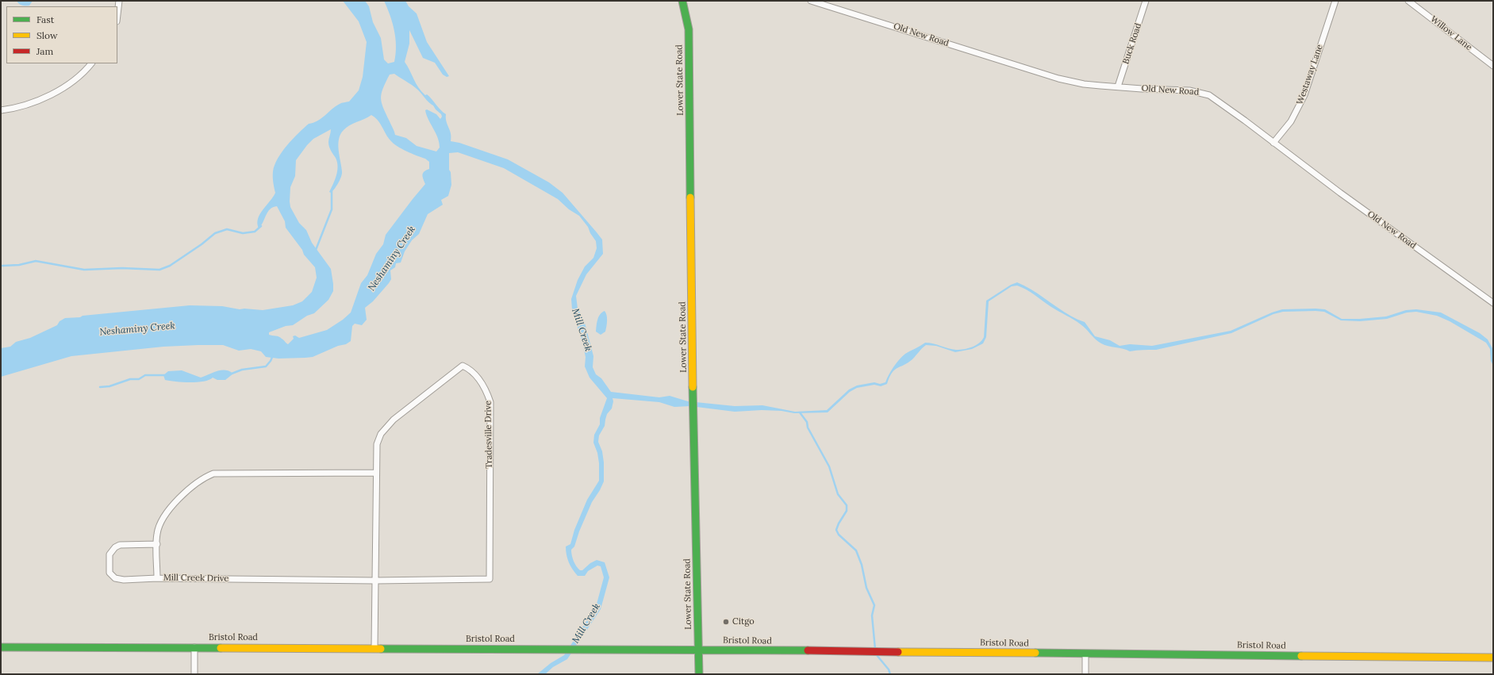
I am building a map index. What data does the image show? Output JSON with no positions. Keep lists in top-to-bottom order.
{
  "streets": {
    "main road": ["Lower State Road", "Bristol Road"],
    "street": [
      "Willow Lane",
      "Old New Road",
      "Buck Road",
      "Westaway Lane",
      "Tradesville Drive",
      "Mill Creek Drive"
    ]
  },
  "crossings": [
    ["Old New Road", "Buck Road"],
    ["Old New Road", "Westaway Lane"],
    ["Lower State Road", "Bristol Road"],
    ["Tradesville Drive", "Mill Creek Drive"],
    ["Tradesville Drive", "Bristol Road"]
  ],
  "water": ["Neshaminy Creek", "Mill Creek"],
  "places": ["Citgo"],
  "legend": ["Fast", "Slow", "Jam"]
}
